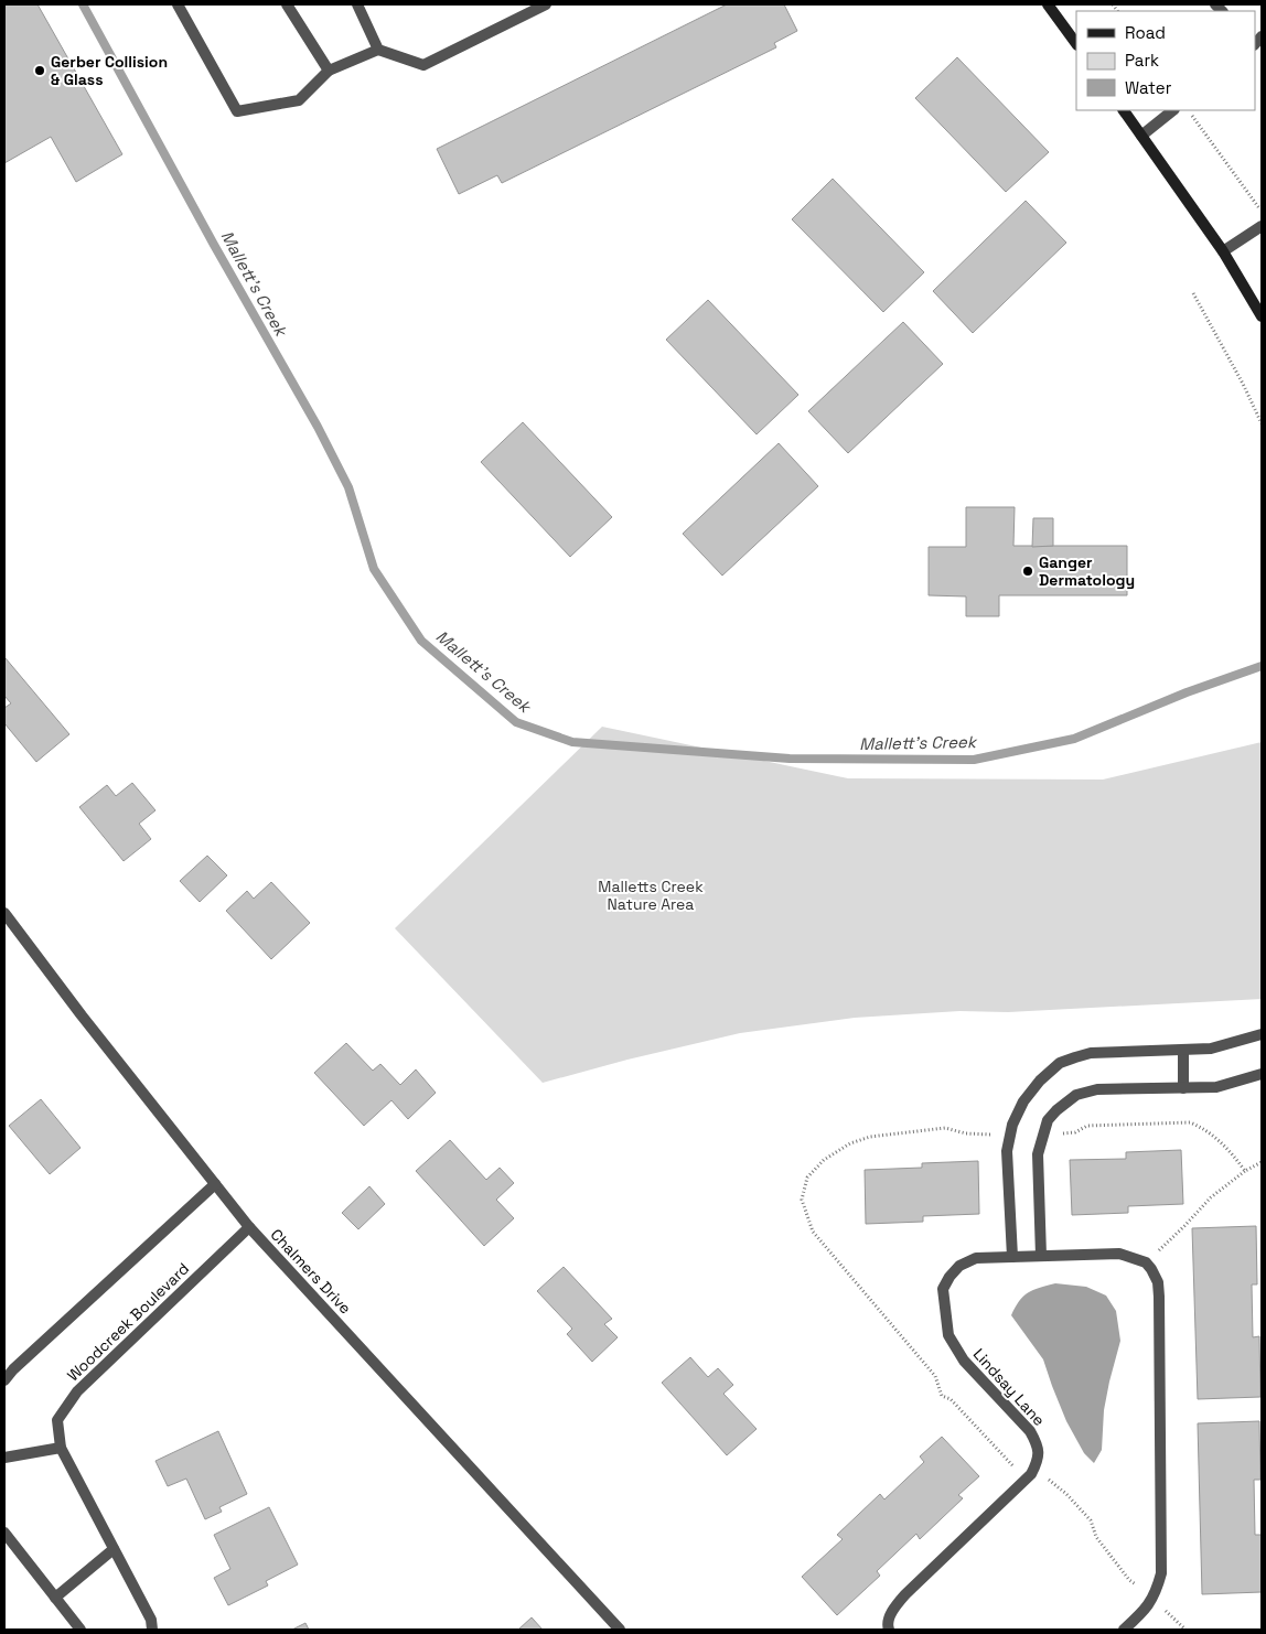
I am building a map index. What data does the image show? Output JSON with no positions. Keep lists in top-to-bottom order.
{
  "streets": {
    "street": ["Chalmers Drive", "Woodcreek Boulevard", "Lindsay Lane"]
  },
  "crossings": [
    ["Chalmers Drive", "Woodcreek Boulevard"]
  ],
  "water": ["Mallett's Creek"],
  "parks": ["Malletts Creek Nature Area"],
  "places": ["Gerber Collision & Glass", "Ganger Dermatology"],
  "legend": ["Road", "Park", "Water"]
}
